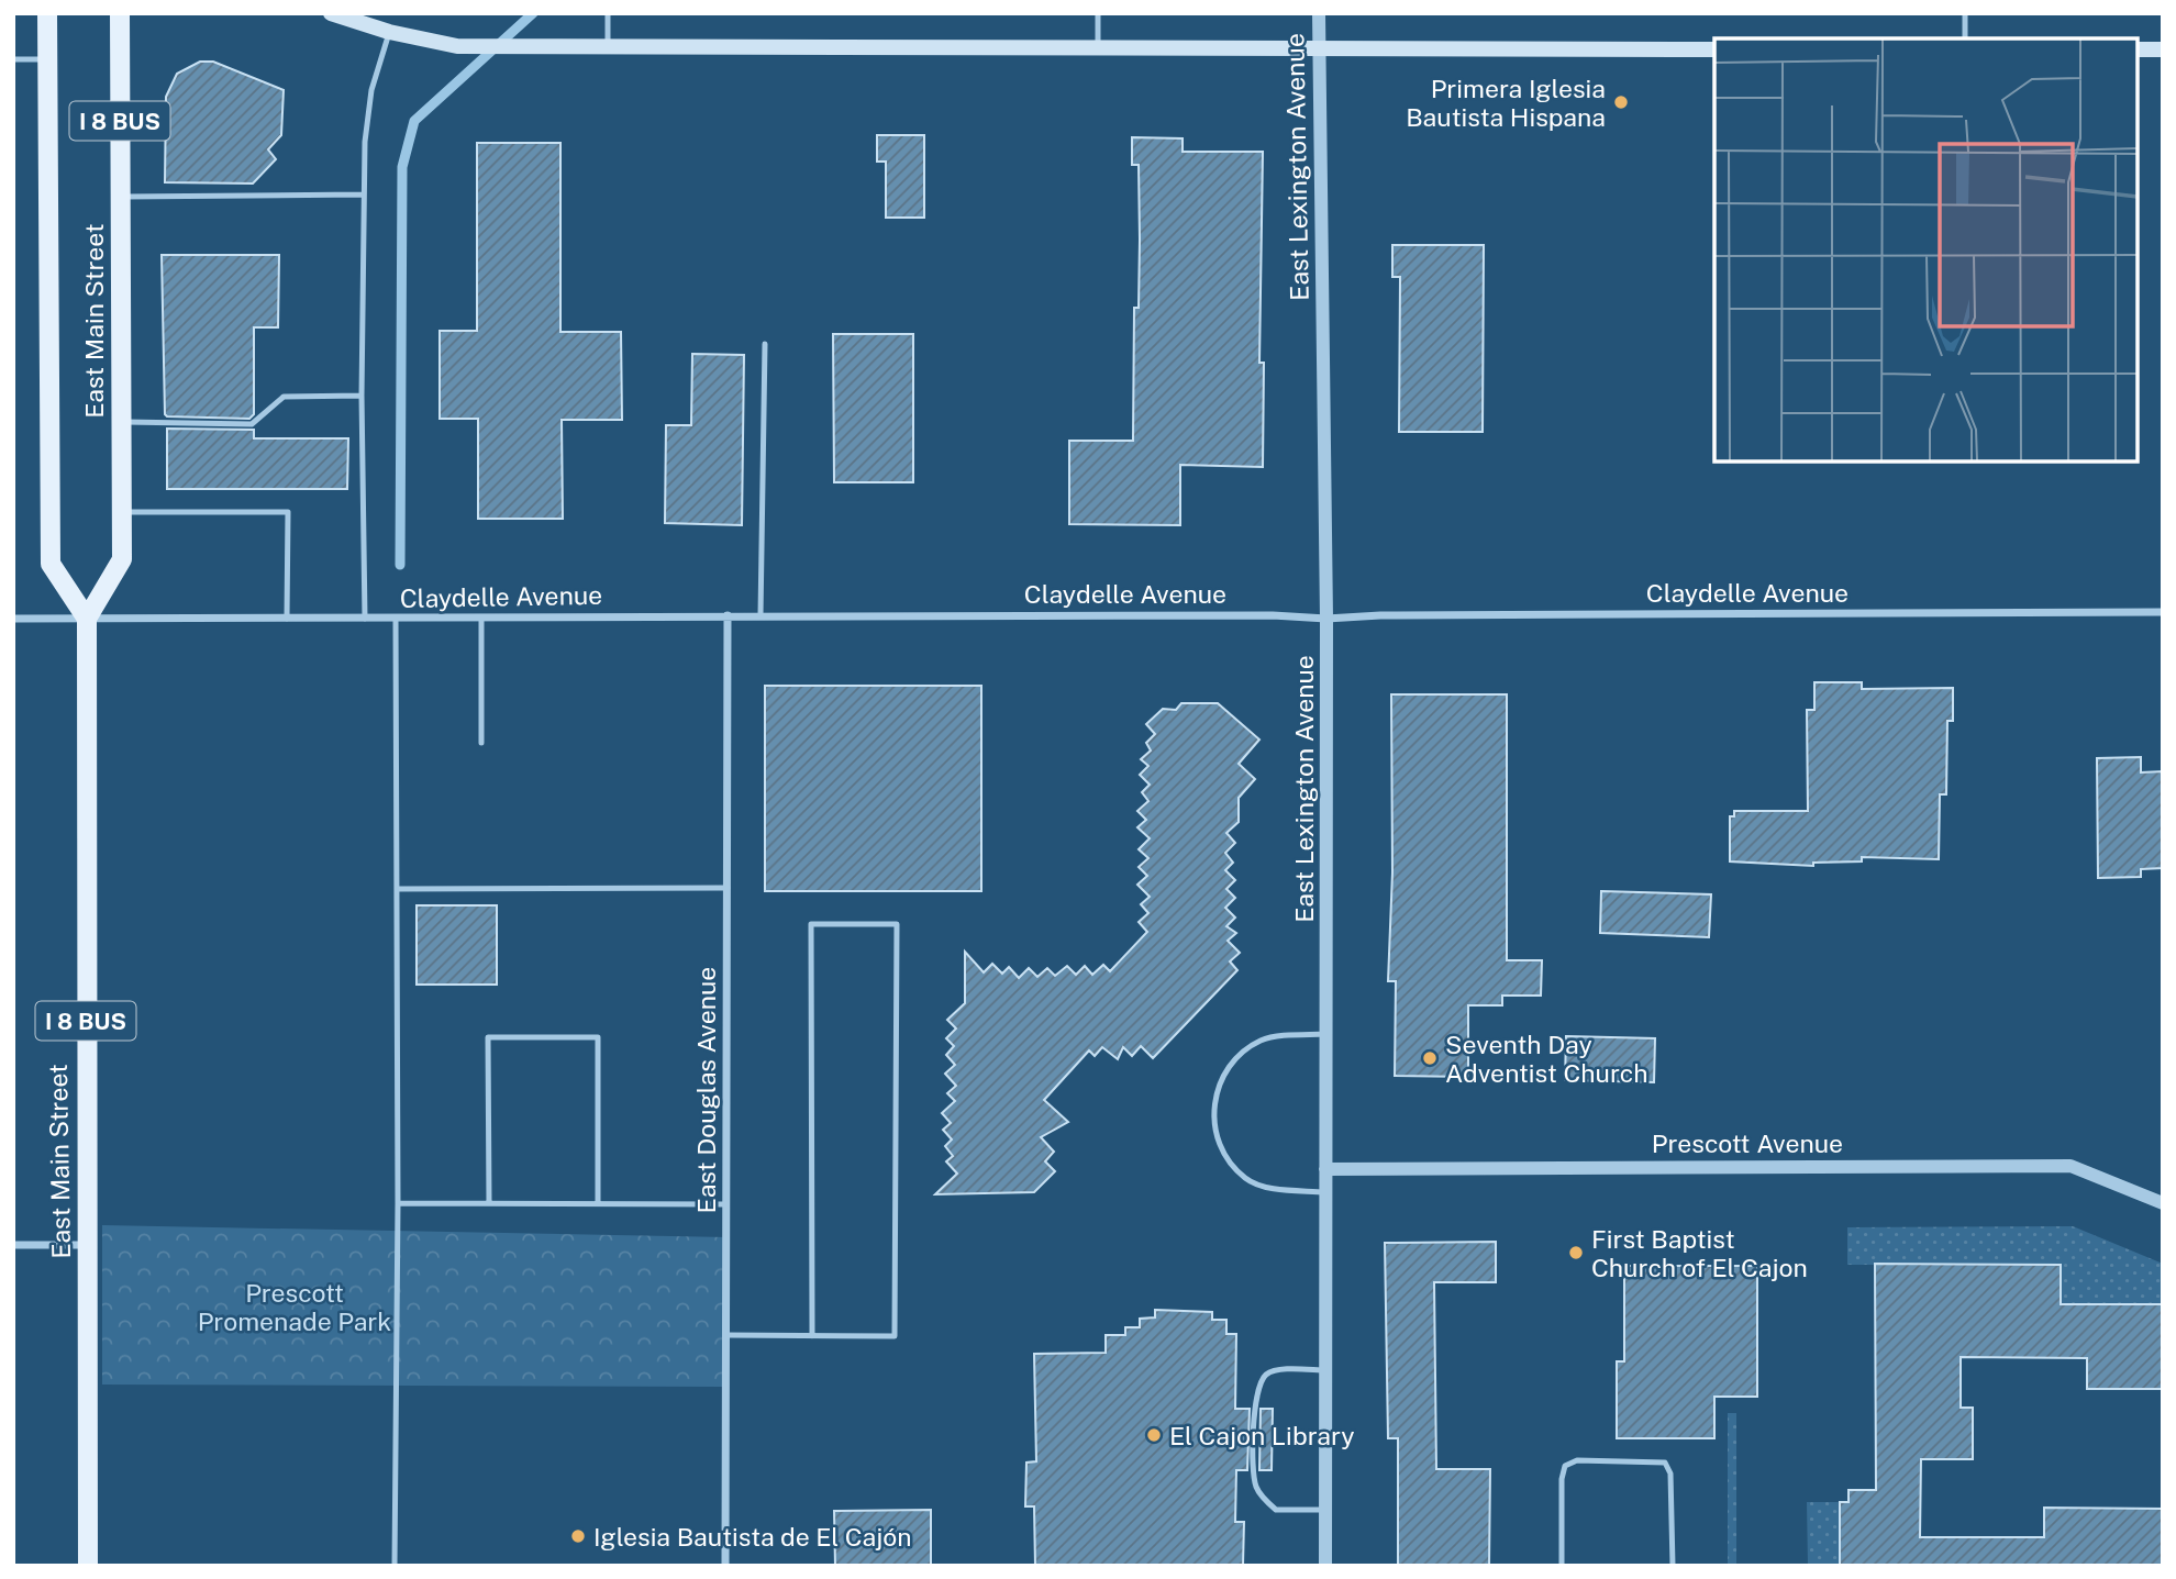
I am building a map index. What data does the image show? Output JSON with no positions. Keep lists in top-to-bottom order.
{
  "streets": {
    "main road": ["I 8 BUS", "East Main Street"],
    "street": [
      "East Lexington Avenue",
      "Claydelle Avenue",
      "East Douglas Avenue",
      "Prescott Avenue"
    ]
  },
  "crossings": [
    ["East Lexington Avenue", "Claydelle Avenue"],
    ["East Lexington Avenue", "Prescott Avenue"],
    ["East Main Street", "Claydelle Avenue"],
    ["Claydelle Avenue", "East Douglas Avenue"]
  ],
  "parks": ["Prescott Promenade Park"],
  "places": [
    "Primera Iglesia Bautista Hispana",
    "Seventh Day Adventist Church",
    "First Baptist Church of El Cajon",
    "El Cajon Library",
    "Iglesia Bautista de El Cajón"
  ]
}
